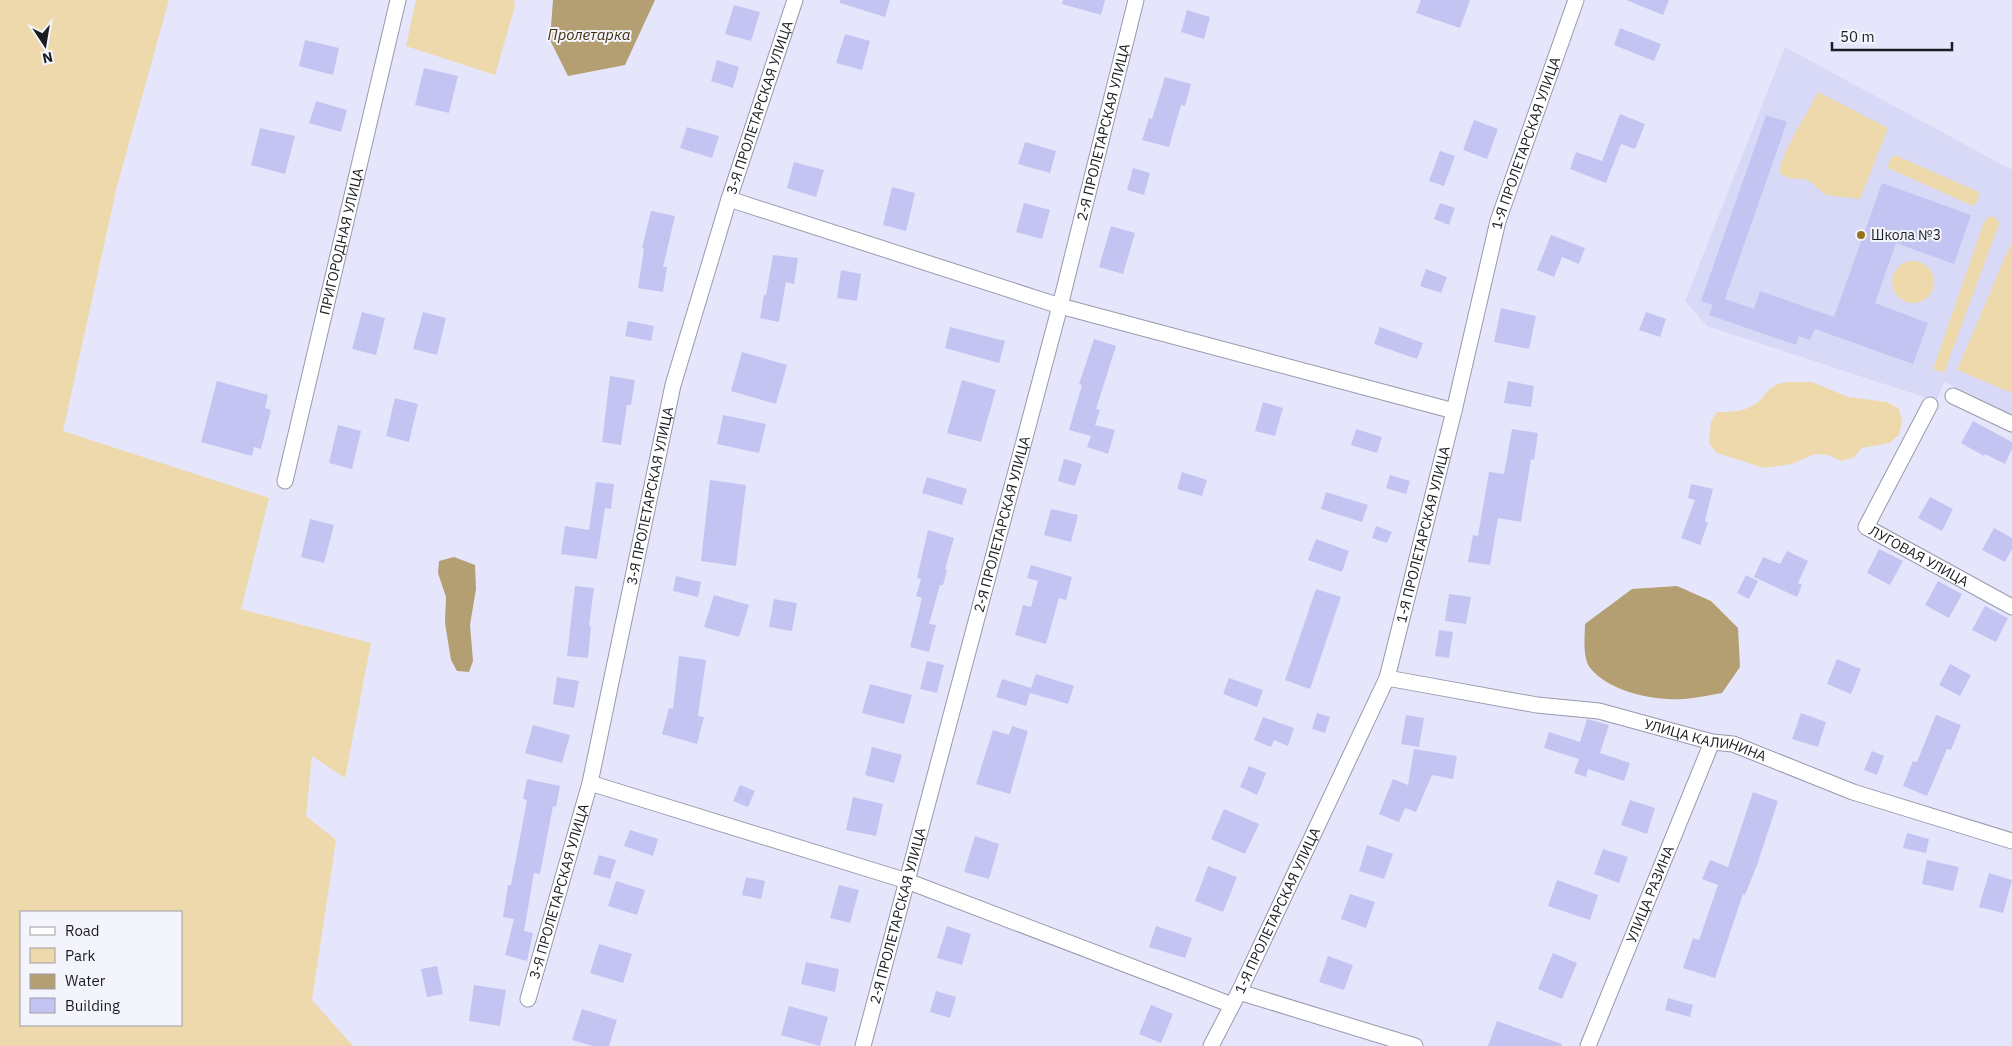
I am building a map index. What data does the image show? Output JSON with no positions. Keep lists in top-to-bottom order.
{
  "streets": {
    "street": [
      "3-Я ПРОЛЕТАРСКАЯ УЛИЦА",
      "2-Я ПРОЛЕТАРСКАЯ УЛИЦА",
      "1-Я ПРОЛЕТАРСКАЯ УЛИЦА",
      "ПРИГОРОДНАЯ УЛИЦА",
      "ЛУГОВАЯ УЛИЦА",
      "УЛИЦА КАЛИНИНА",
      "УЛИЦА РАЗИНА"
    ]
  },
  "crossings": [
    ["1-Я ПРОЛЕТАРСКАЯ УЛИЦА", "УЛИЦА КАЛИНИНА"],
    ["УЛИЦА КАЛИНИНА", "УЛИЦА РАЗИНА"]
  ],
  "water": ["Пролетарка"],
  "places": ["Школа №3"],
  "legend": [
    "Road",
    "Park",
    "Water",
    "Building"
  ],
  "scale_bar": "50 m",
  "north": "bottom"
}
